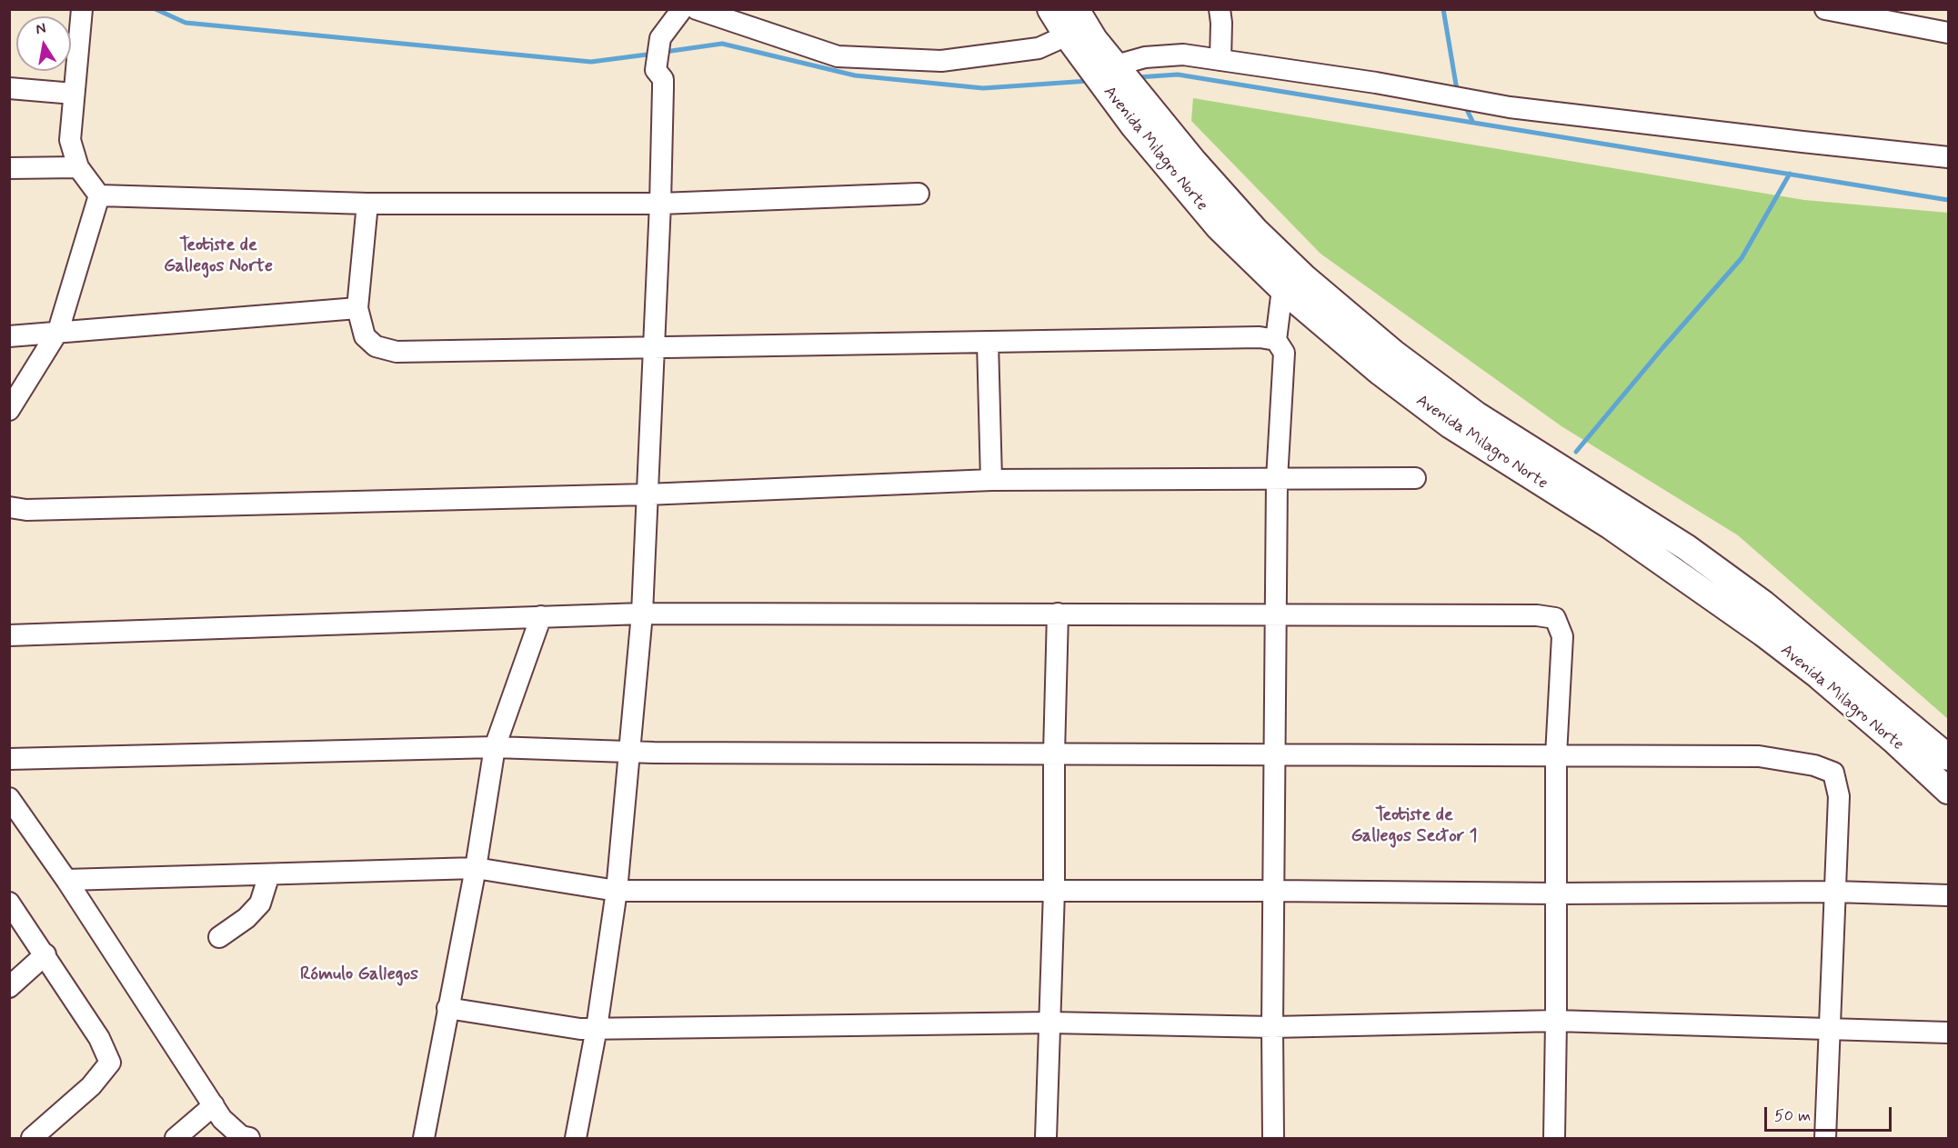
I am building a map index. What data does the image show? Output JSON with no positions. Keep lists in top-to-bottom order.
{
  "streets": {
    "main road": ["Avenida Milagro Norte"]
  },
  "districts": ["Teotiste de Gallegos Norte", "Teotiste de Gallegos Sector 1", "Rómulo Gallegos"],
  "scale_bar": "50 m",
  "north": "top"
}
